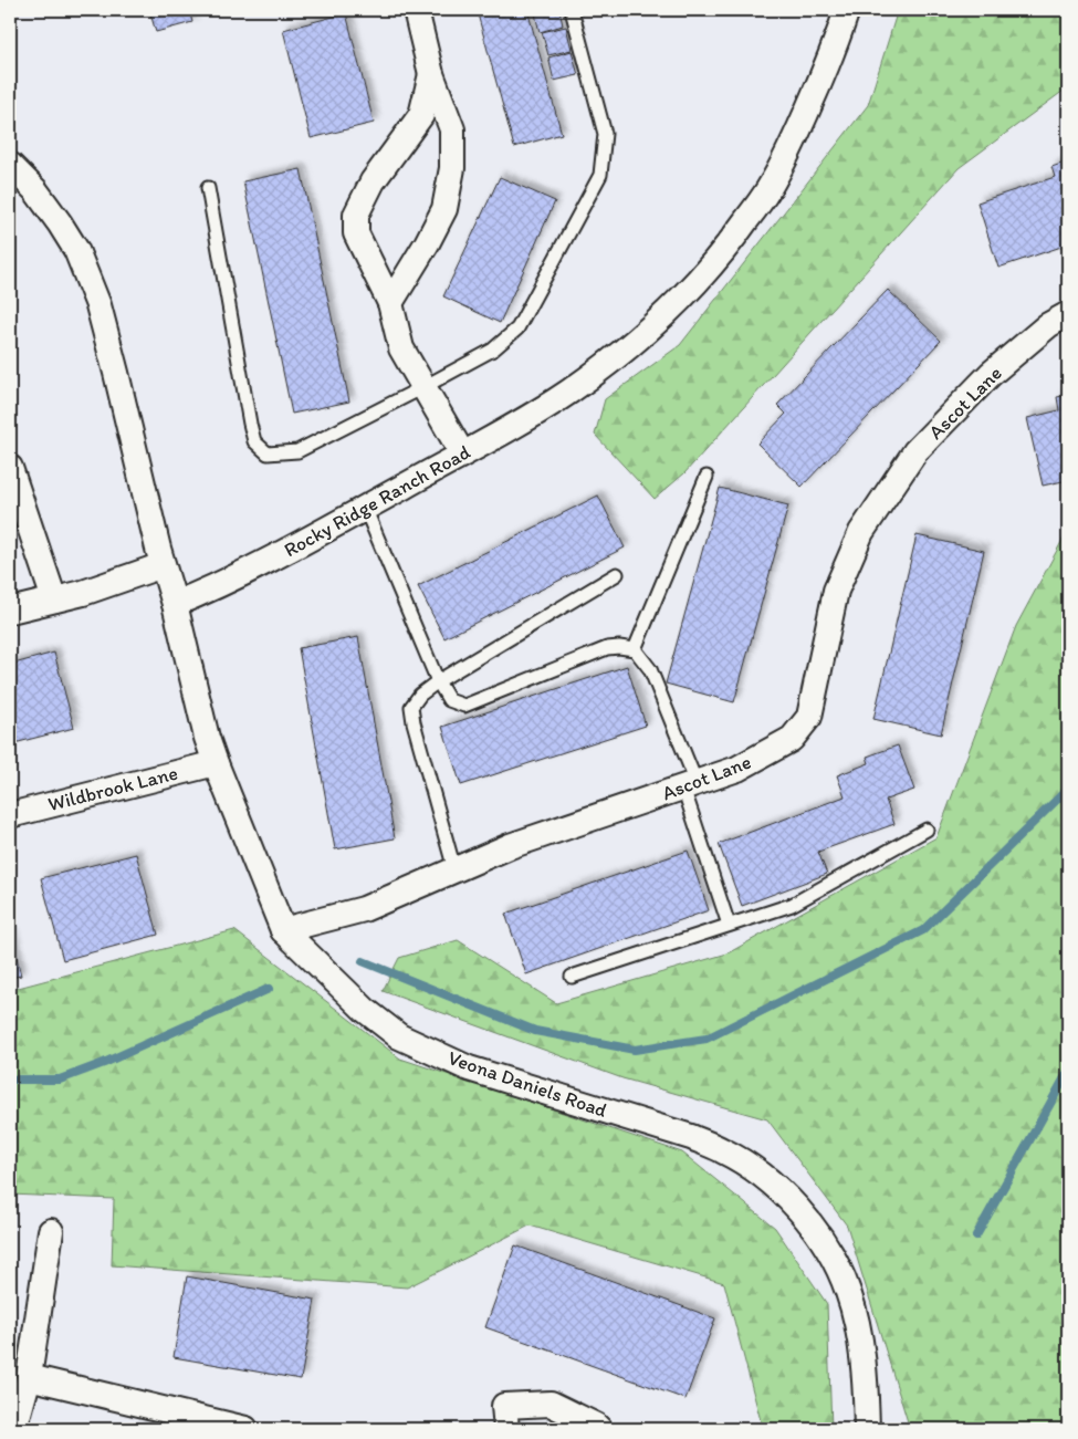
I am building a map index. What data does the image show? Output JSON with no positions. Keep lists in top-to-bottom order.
{
  "streets": {
    "street": [
      "Ascot Lane",
      "Rocky Ridge Ranch Road",
      "Wildbrook Lane",
      "Veona Daniels Road"
    ]
  },
  "crossings": [
    ["Ascot Lane", "Veona Daniels Road"],
    ["Rocky Ridge Ranch Road", "Veona Daniels Road"],
    ["Wildbrook Lane", "Veona Daniels Road"]
  ]
}
